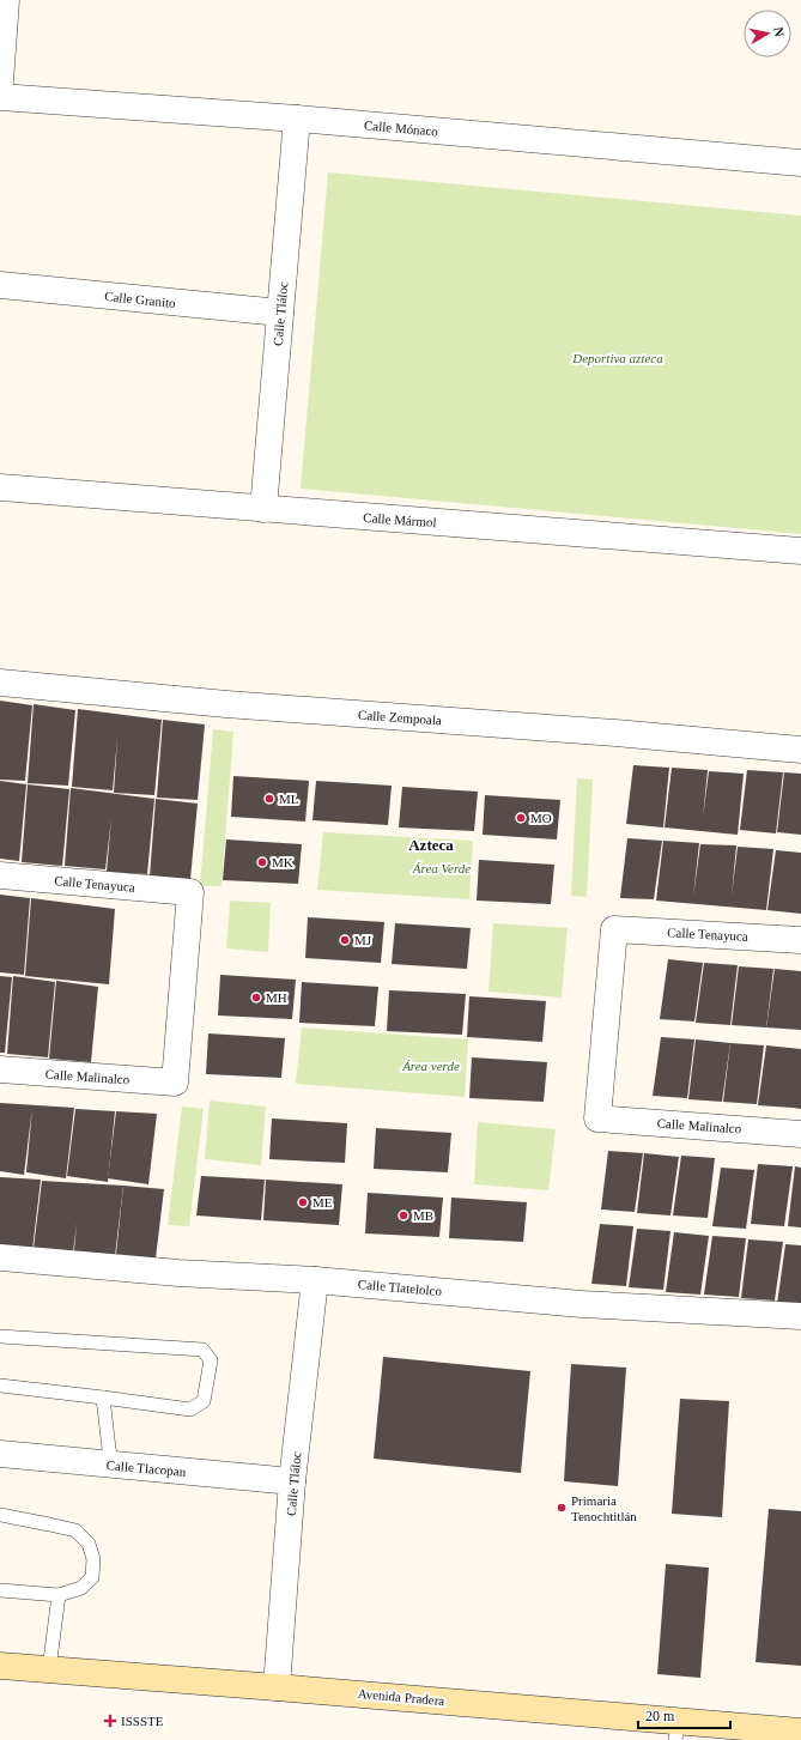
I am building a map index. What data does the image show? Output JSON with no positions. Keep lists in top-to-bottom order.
{
  "streets": {
    "street": [
      "Calle Mónaco",
      "Calle Granito",
      "Calle Tláloc",
      "Calle Mármol",
      "Calle Zempoala",
      "Calle Tenayuca",
      "Calle Malinalco",
      "Calle Tlatelolco",
      "Calle Tlacopan",
      "Avenida Pradera"
    ]
  },
  "crossings": [
    ["Calle Mónaco", "Calle Tláloc"],
    ["Calle Granito", "Calle Tláloc"],
    ["Calle Tláloc", "Calle Mármol"],
    ["Calle Tláloc", "Calle Tlatelolco"],
    ["Calle Tláloc", "Calle Tlacopan"],
    ["Calle Tláloc", "Avenida Pradera"],
    ["Calle Tenayuca", "Calle Malinalco"]
  ],
  "districts": ["Azteca"],
  "parks": ["Deportiva azteca", "Área Verde", "Área verde"],
  "places": {
    "other": [
      "ML",
      "MO",
      "MK",
      "MJ",
      "MH",
      "ME",
      "MB",
      "Primaria Tenochtitlán"
    ],
    "health": ["ISSSTE"]
  },
  "scale_bar": "20 m",
  "north": "right"
}
